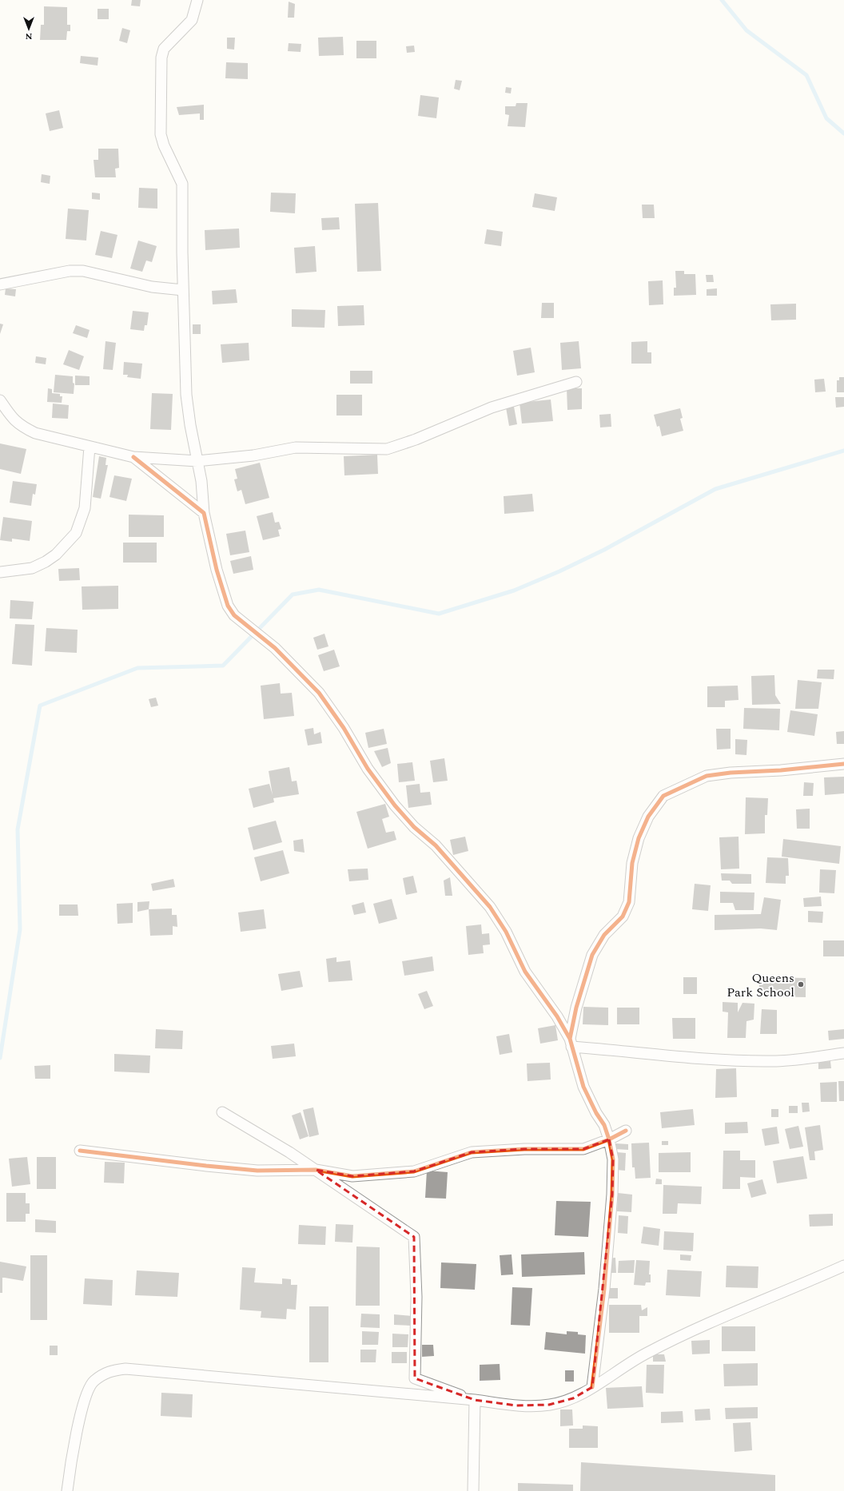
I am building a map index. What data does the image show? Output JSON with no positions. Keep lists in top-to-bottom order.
{
  "places": ["Queens Park School"],
  "north": "bottom"
}
